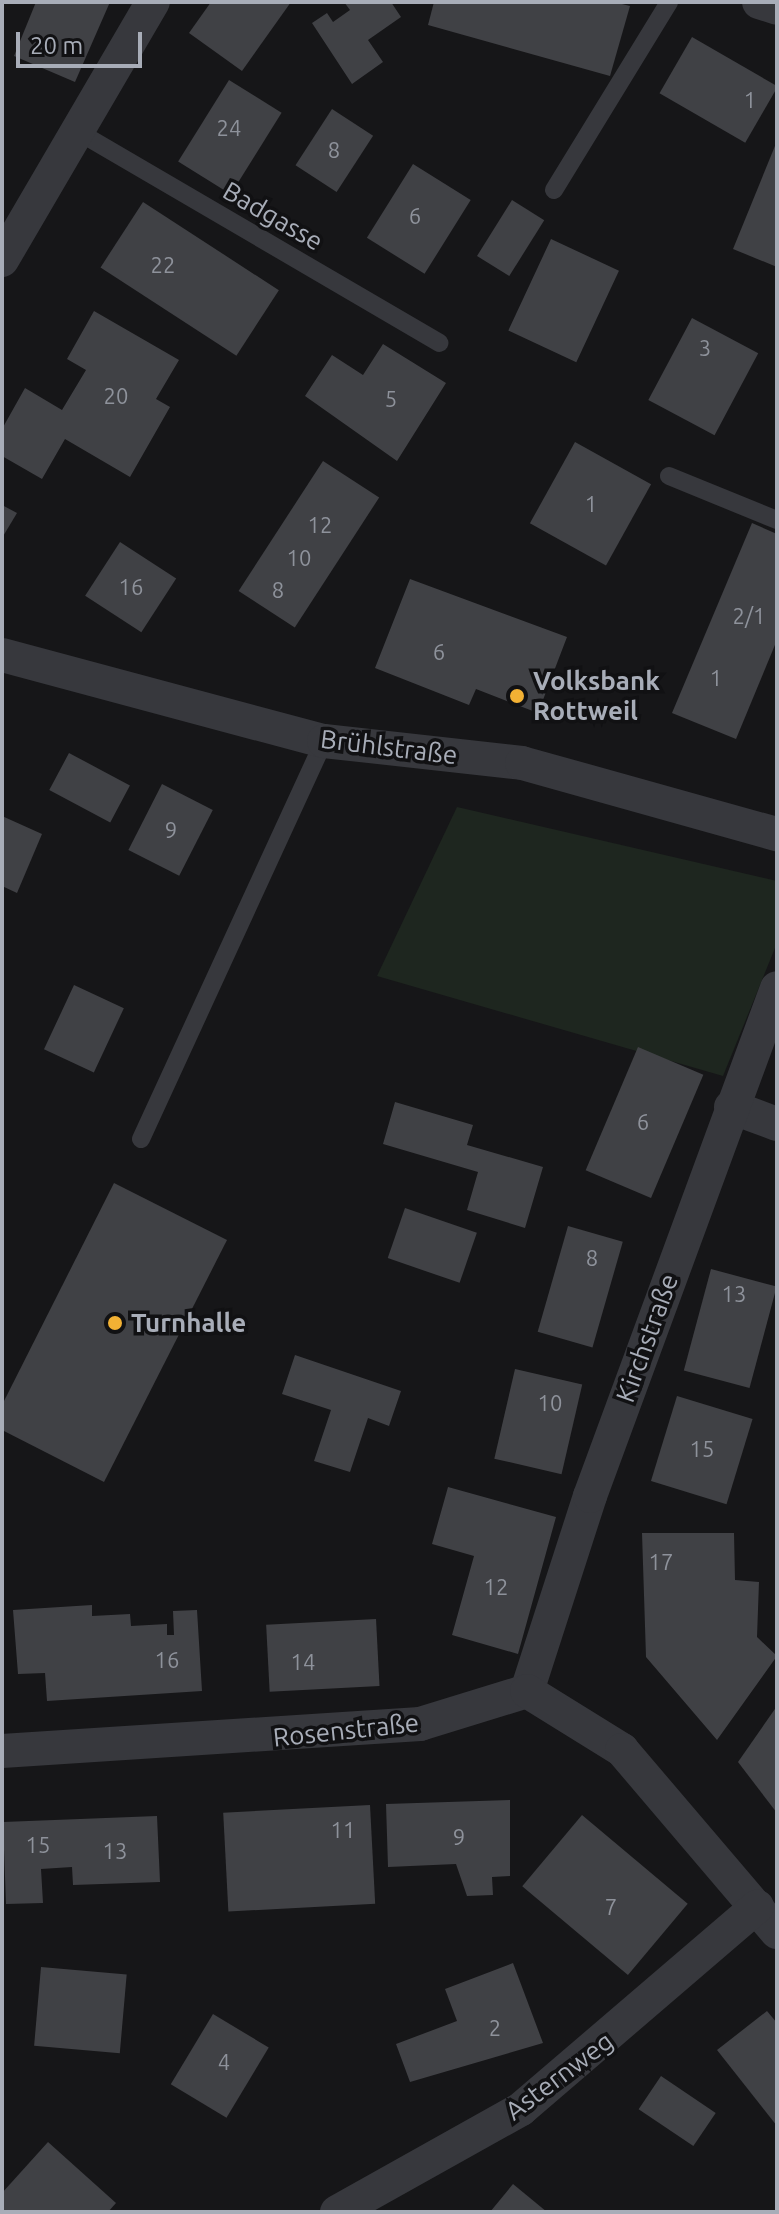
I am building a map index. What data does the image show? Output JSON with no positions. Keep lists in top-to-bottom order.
{
  "streets": {
    "street": [
      "Brühlstraße",
      "Kirchstraße",
      "Rosenstraße",
      "Asternweg"
    ],
    "lane": ["Badgasse"]
  },
  "crossings": [
    ["Kirchstraße", "Rosenstraße"]
  ],
  "places": ["Volksbank Rottweil", "Turnhalle"],
  "house_numbers": [
    "1",
    "24",
    "8",
    "6",
    "22",
    "3",
    "20",
    "5",
    "1",
    "12",
    "10",
    "16",
    "8",
    "2/1",
    "6",
    "1",
    "9",
    "6",
    "8",
    "13",
    "10",
    "15",
    "17",
    "12",
    "16",
    "14",
    "11",
    "9",
    "15",
    "13",
    "7",
    "2",
    "4"
  ],
  "scale_bar": "20 m"
}
